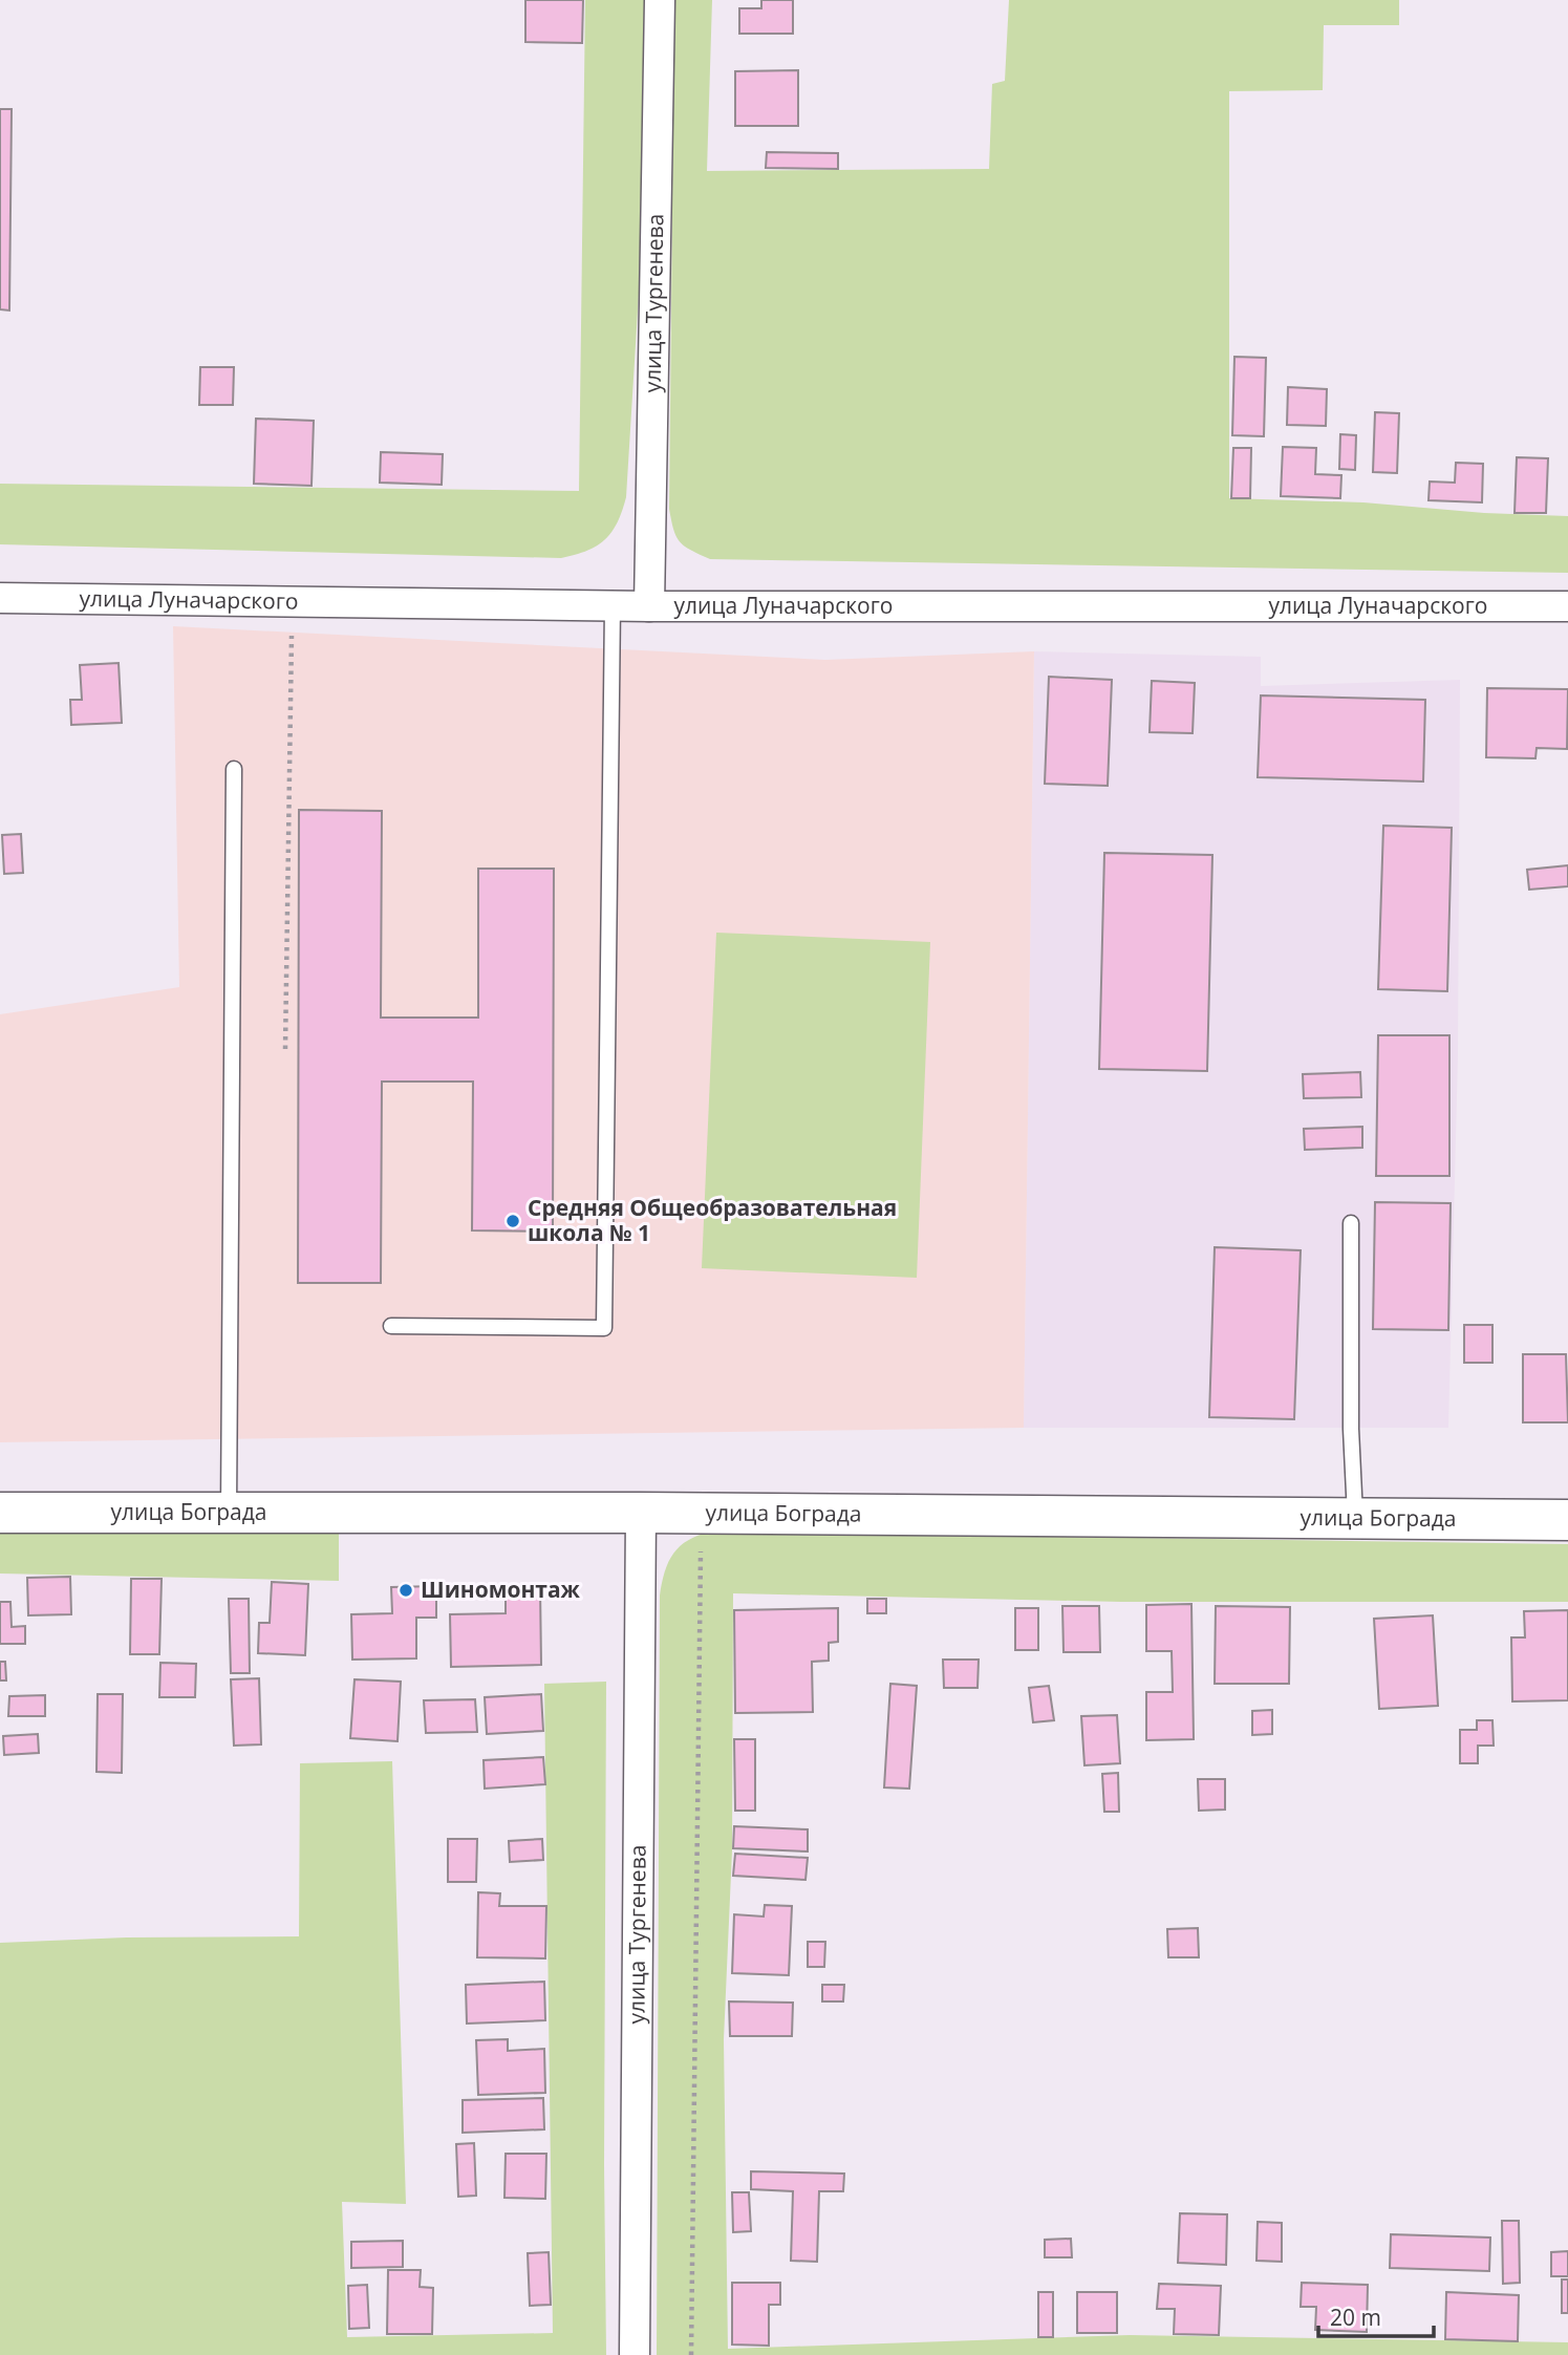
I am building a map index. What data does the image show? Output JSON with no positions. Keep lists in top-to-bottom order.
{
  "streets": {
    "street": ["улица Тургенева", "улица Луначарского", "улица Бограда"]
  },
  "crossings": [
    ["улица Тургенева", "улица Луначарского"],
    ["улица Тургенева", "улица Бограда"]
  ],
  "places": ["Средняя Общеобразовательная школа № 1", "Шиномонтаж"],
  "scale_bar": "20 m"
}
